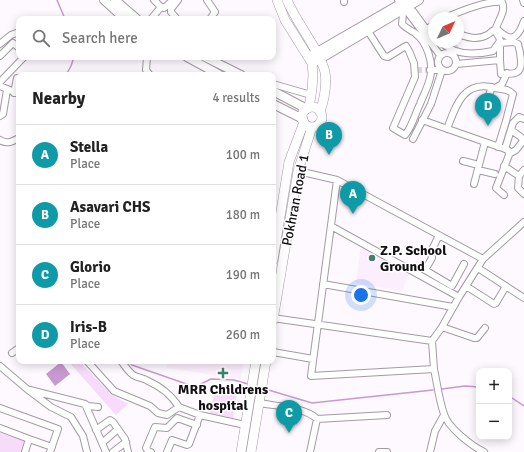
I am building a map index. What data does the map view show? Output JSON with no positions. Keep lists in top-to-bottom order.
{
  "streets": {
    "main road": ["Pokhran Road 1"]
  },
  "places": {
    "other": ["Z.P. School Ground"],
    "health": ["MRR Childrens hospital"]
  },
  "north": "top right",
  "page": {
    "search": "Search here",
    "heading": ["Nearby", "4 results"],
    "pins": [
      "D",
      "B",
      "A",
      "C"
    ],
    "list": [
      {
        "mark": "A",
        "name": "Stella",
        "note": "Place",
        "value": "100 m"
      },
      {
        "mark": "B",
        "name": "Asavari CHS",
        "note": "Place",
        "value": "180 m"
      },
      {
        "mark": "C",
        "name": "Glorio",
        "note": "Place",
        "value": "190 m"
      },
      {
        "mark": "D",
        "name": "Iris-B",
        "note": "Place",
        "value": "260 m"
      }
    ],
    "map_buttons": ["+", "−"]
  }
}
